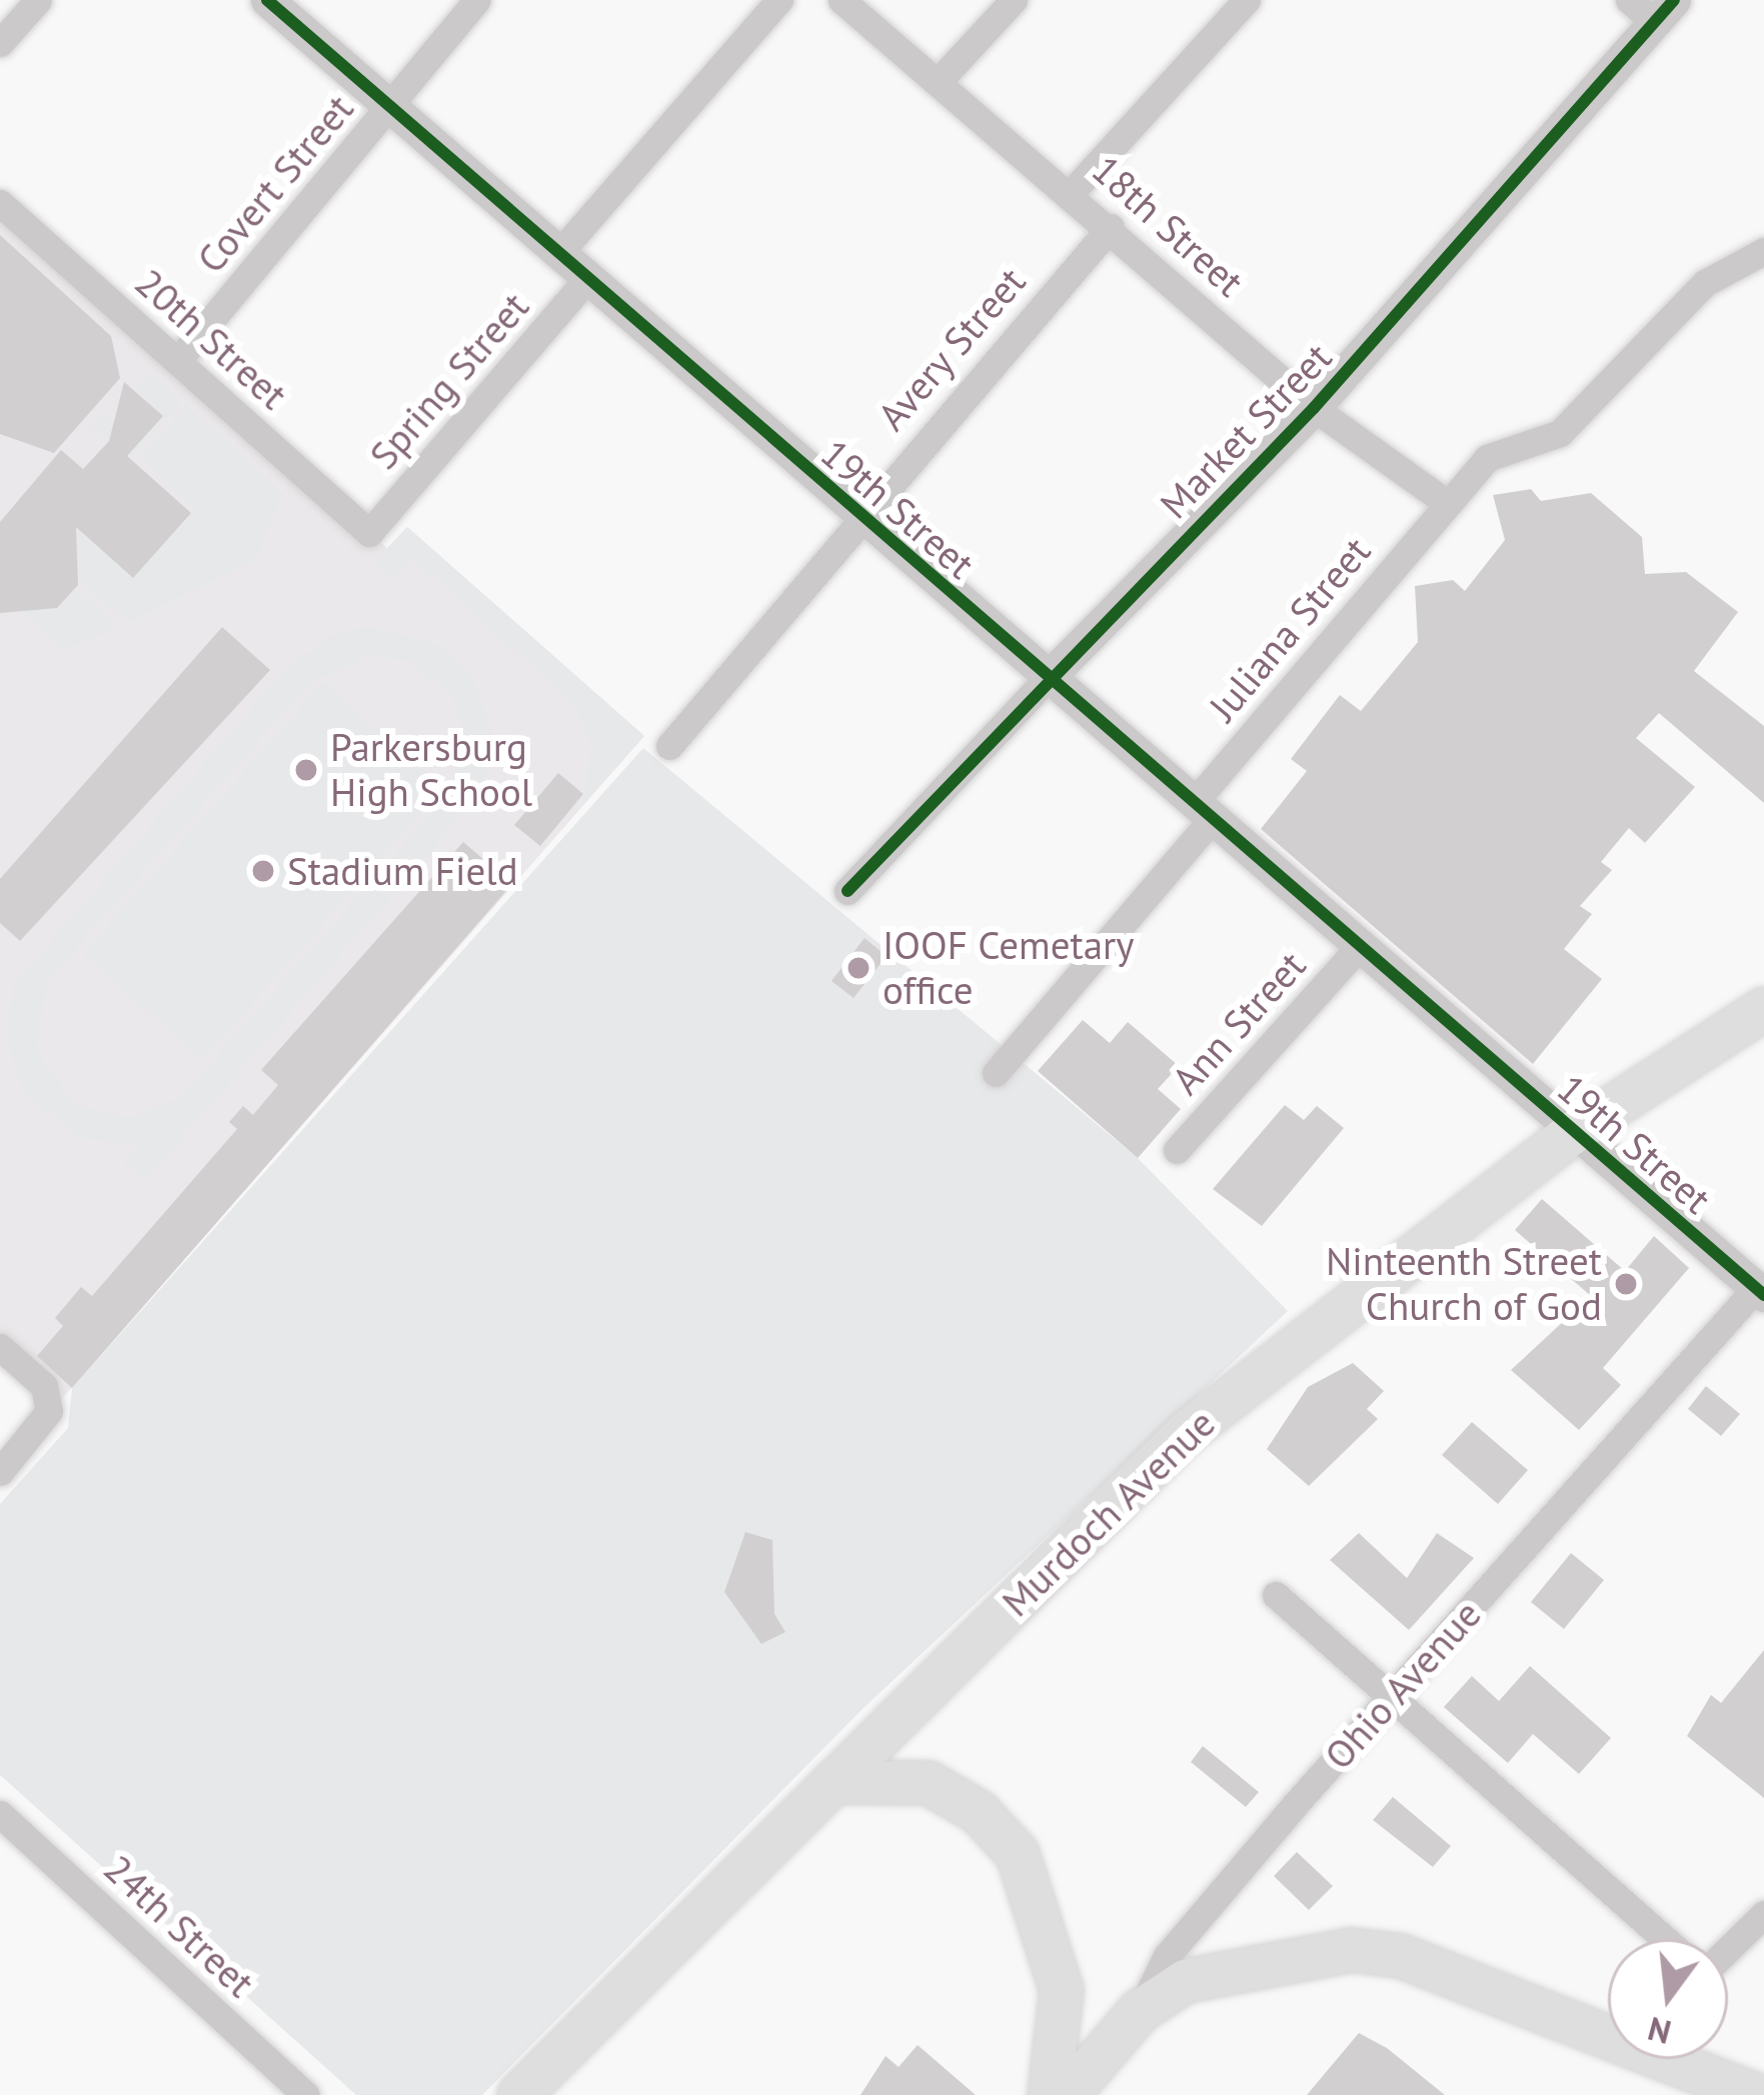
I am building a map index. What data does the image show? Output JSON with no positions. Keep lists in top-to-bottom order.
{
  "streets": {
    "main road": ["Murdoch Avenue", "Ohio Avenue"],
    "street": [
      "Covert Street",
      "18th Street",
      "20th Street",
      "Avery Street",
      "Spring Street",
      "Market Street",
      "19th Street",
      "Juliana Street",
      "Ann Street",
      "24th Street"
    ]
  },
  "crossings": [
    ["Covert Street", "20th Street"],
    ["Covert Street", "19th Street"],
    ["18th Street", "Avery Street"],
    ["18th Street", "Market Street"],
    ["18th Street", "Juliana Street"],
    ["20th Street", "Spring Street"],
    ["Avery Street", "19th Street"],
    ["Spring Street", "19th Street"],
    ["Market Street", "19th Street"],
    ["19th Street", "Juliana Street"],
    ["19th Street", "Ann Street"],
    ["19th Street", "Murdoch Avenue"],
    ["19th Street", "Ohio Avenue"]
  ],
  "places": [
    "Parkersburg High School",
    "Stadium Field",
    "IOOF Cemetary office",
    "Ninteenth Street Church of God"
  ],
  "north": "bottom"
}
